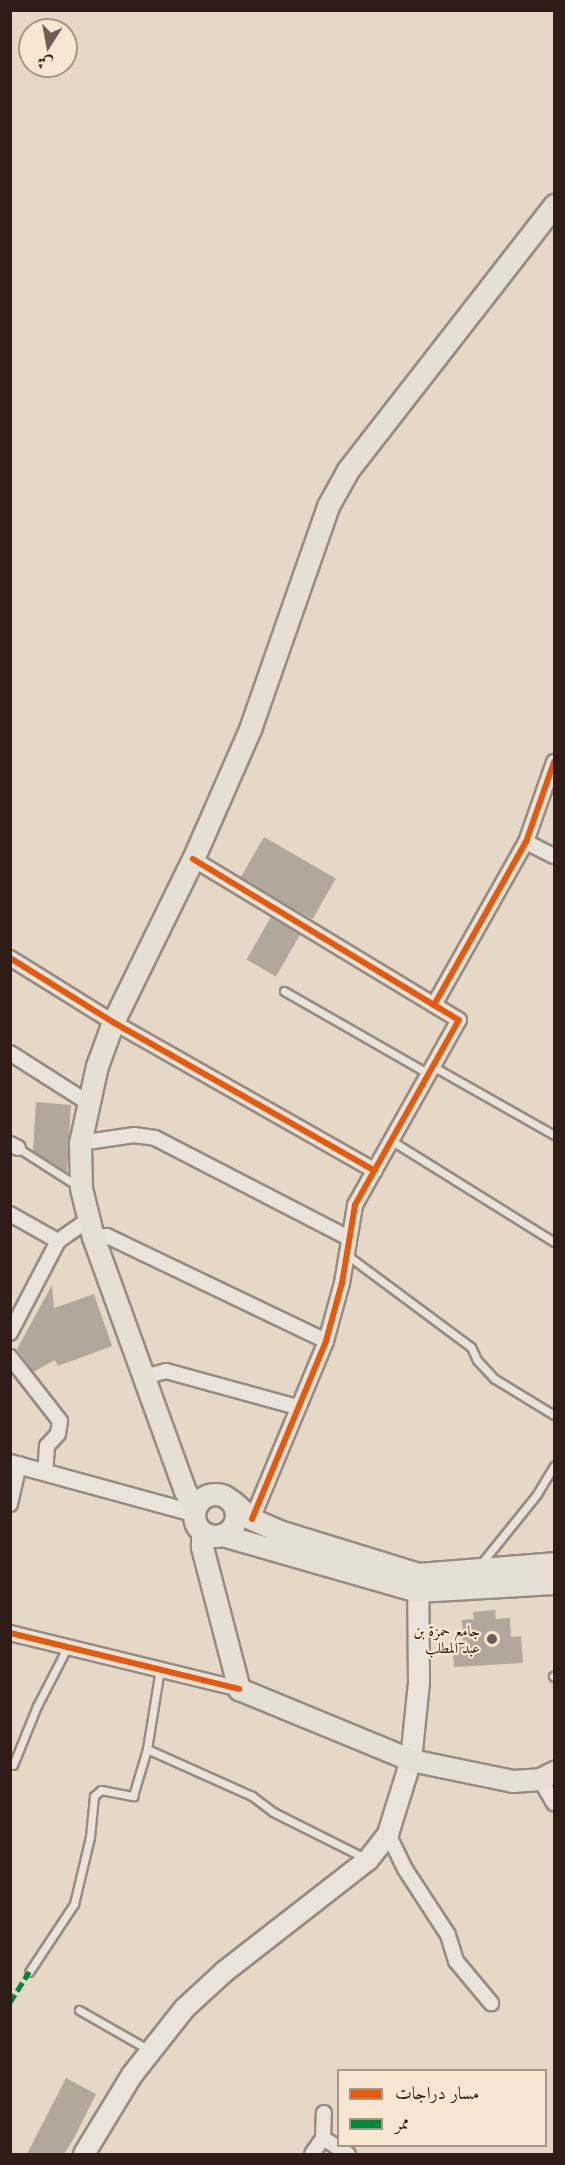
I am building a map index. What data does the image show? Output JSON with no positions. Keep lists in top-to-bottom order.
{
  "places": ["جامع حمزة بن عبد المطلب"],
  "legend": ["مسار دراجات", "ممر"],
  "north": "bottom"
}
